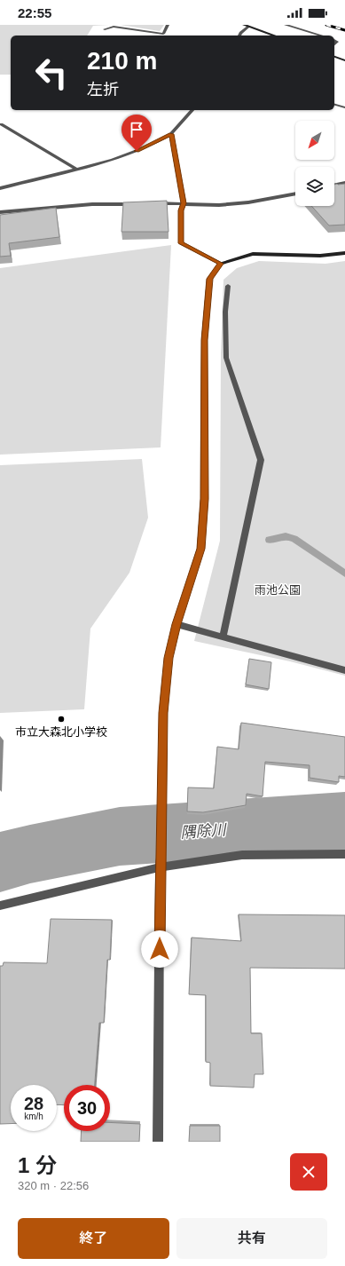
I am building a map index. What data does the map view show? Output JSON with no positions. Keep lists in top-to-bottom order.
{
  "water": ["隅除川"],
  "parks": ["雨池公園"],
  "places": ["市立大森北小学校"],
  "north": "bottom left",
  "page": {
    "status": "22:55",
    "turn": ["210 m", "左折"],
    "speed": "28 km/h",
    "limit": "30",
    "heading": ["1 分", "320 m · 22:56"],
    "buttons": ["終了", "共有"]
  }
}
